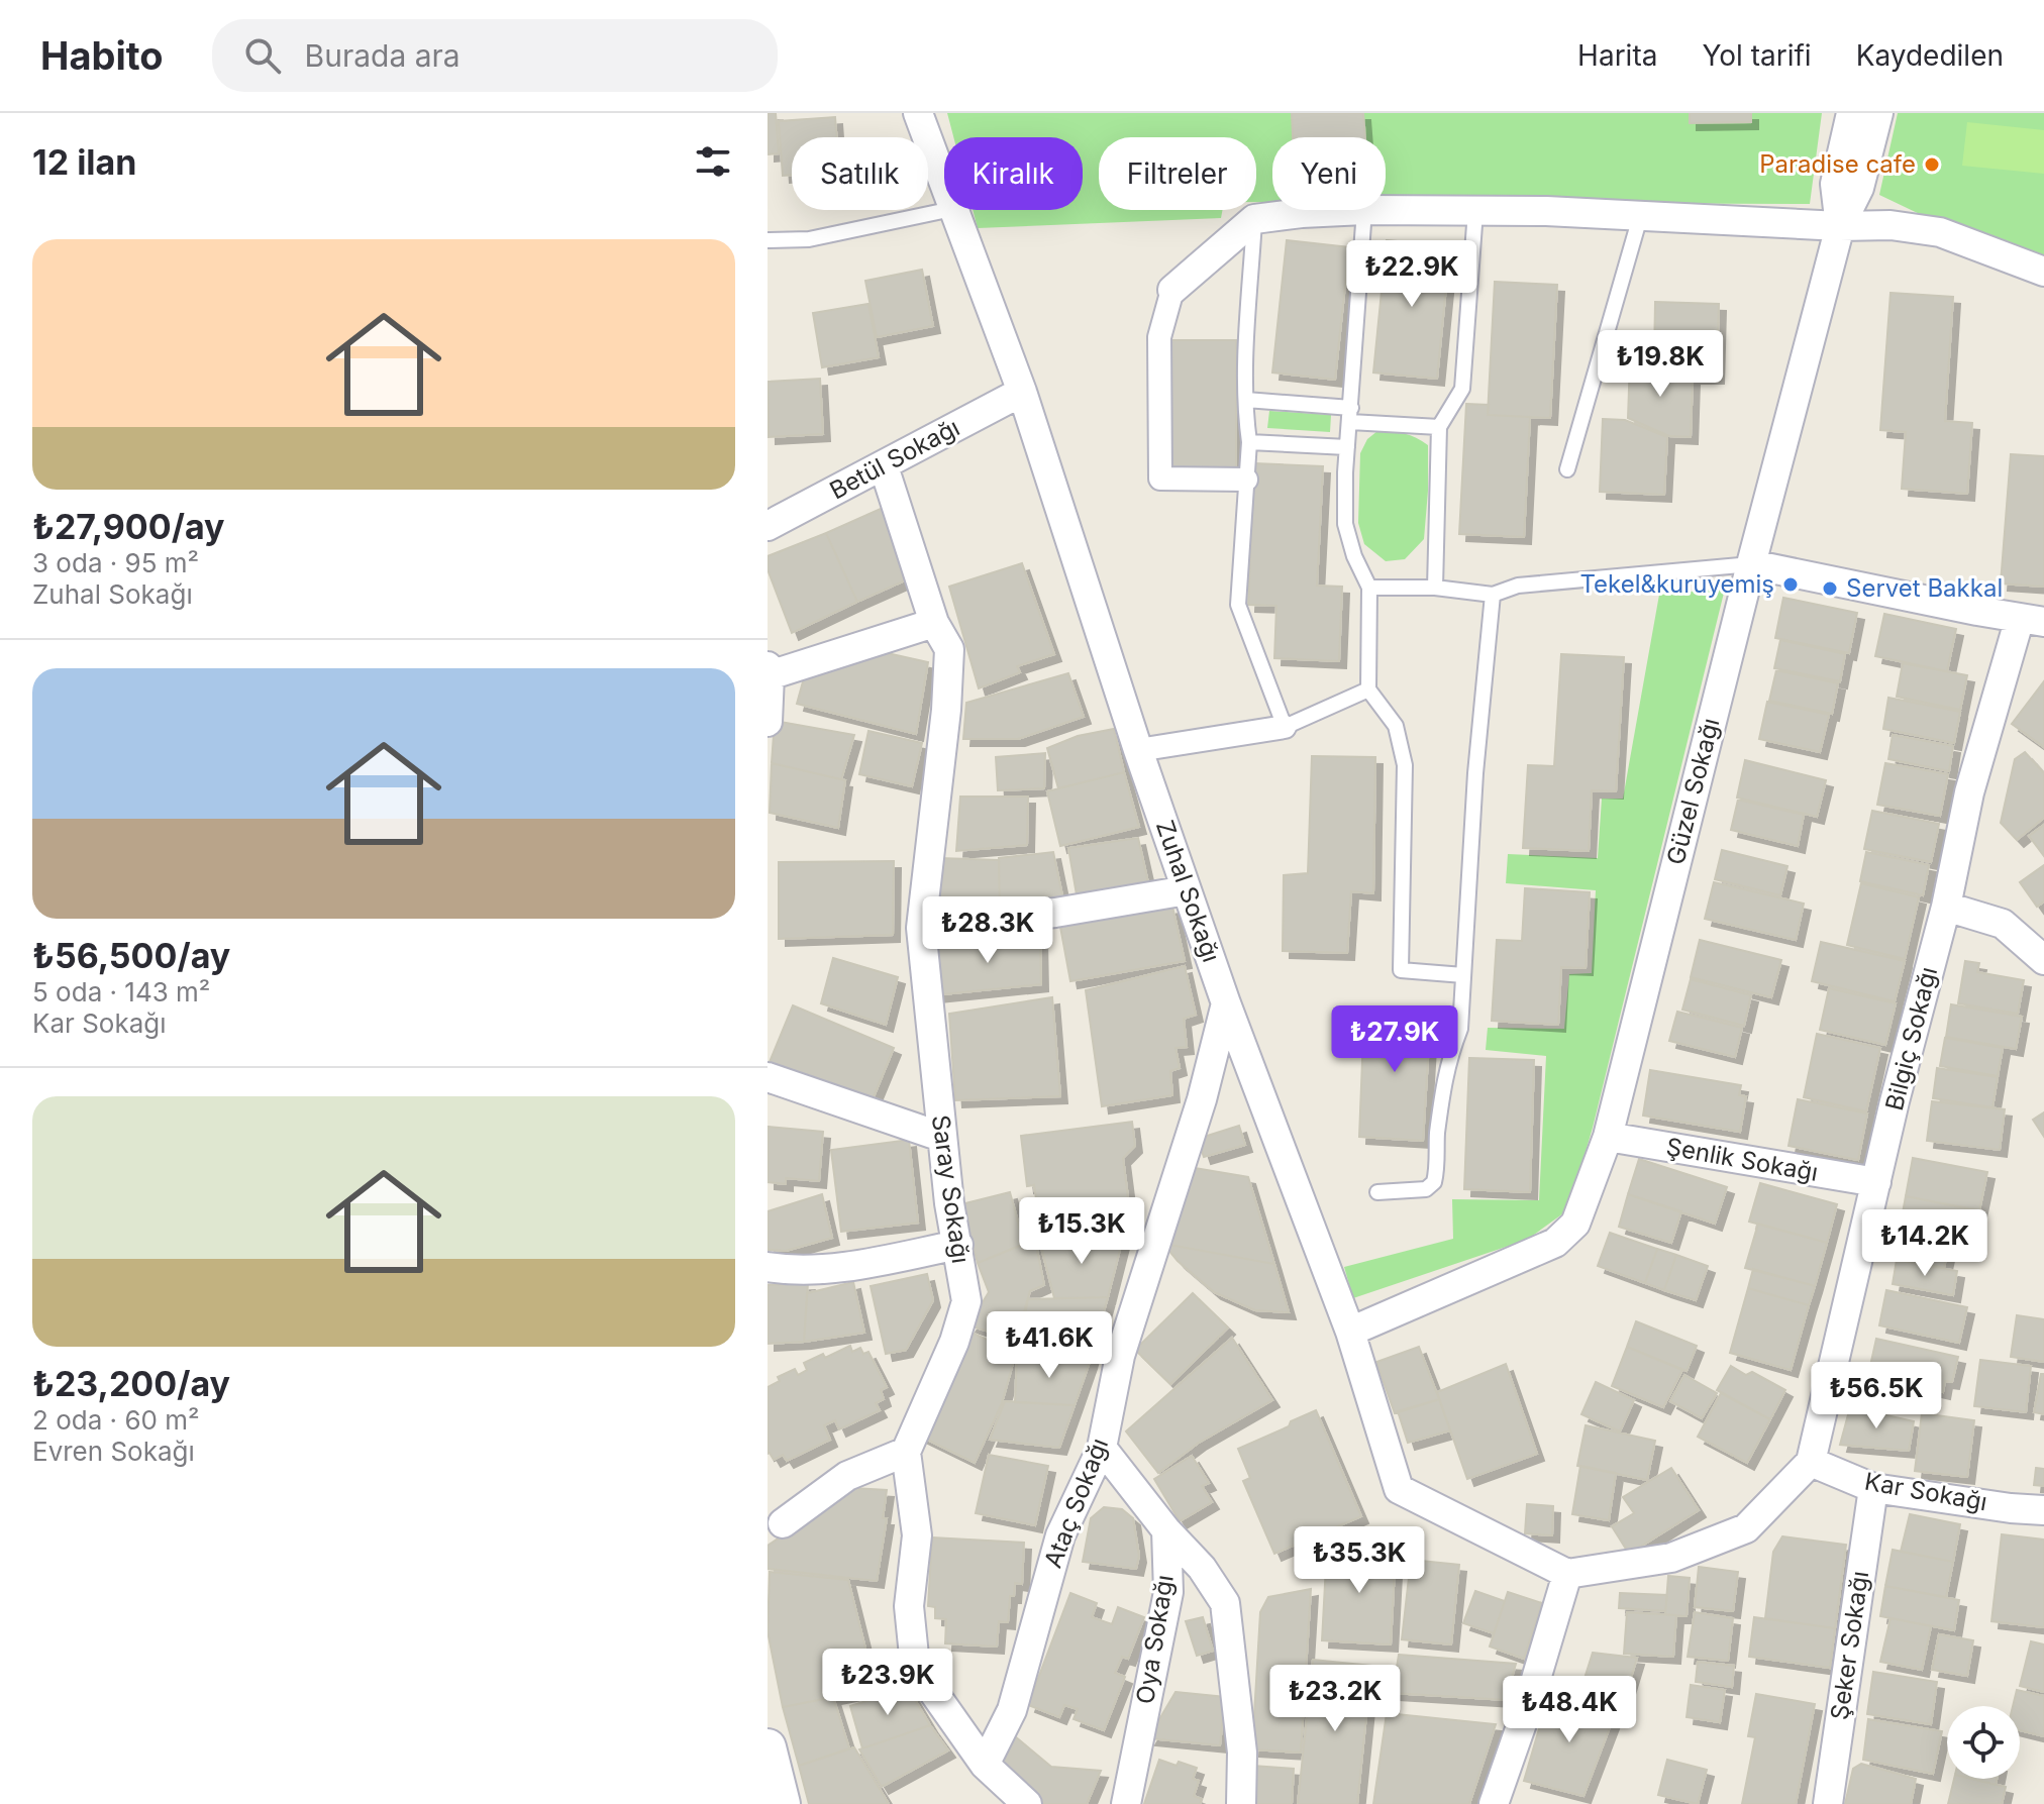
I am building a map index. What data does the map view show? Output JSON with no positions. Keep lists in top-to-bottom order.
{
  "streets": {
    "street": [
      "Betül Sokağı",
      "Güzel Sokağı",
      "Zuhal Sokağı",
      "Bilgiç Sokağı",
      "Şenlik Sokağı",
      "Saray Sokağı",
      "Kar Sokağı",
      "Ataç Sokağı",
      "Oya Sokağı",
      "Şeker Sokağı"
    ]
  },
  "crossings": [
    ["Betül Sokağı", "Zuhal Sokağı"],
    ["Betül Sokağı", "Saray Sokağı"],
    ["Güzel Sokağı", "Zuhal Sokağı"],
    ["Güzel Sokağı", "Şenlik Sokağı"],
    ["Zuhal Sokağı", "Ataç Sokağı"],
    ["Bilgiç Sokağı", "Şenlik Sokağı"],
    ["Bilgiç Sokağı", "Kar Sokağı"],
    ["Kar Sokağı", "Şeker Sokağı"]
  ],
  "places": ["Paradise cafe", "Tekel&kuruyemiş", "Servet Bakkal"],
  "page": {
    "header": "Habito",
    "search": "Burada ara",
    "nav": ["Harita", "Yol tarifi", "Kaydedilen"],
    "heading": "12 ilan",
    "chip": [
      "Satılık",
      "Kiralık",
      "Filtreler",
      "Yeni"
    ],
    "list": [
      {
        "name": "₺27,900/ay",
        "note": "3 oda · 95 m² · Zuhal Sokağı"
      },
      {
        "name": "₺56,500/ay",
        "note": "5 oda · 143 m² · Kar Sokağı"
      },
      {
        "name": "₺23,200/ay",
        "note": "2 oda · 60 m² · Evren Sokağı"
      }
    ],
    "price": [
      "₺22.9K",
      "₺19.8K",
      "₺28.3K",
      "₺27.9K",
      "₺15.3K",
      "₺14.2K",
      "₺41.6K",
      "₺56.5K",
      "₺35.3K",
      "₺23.9K",
      "₺23.2K",
      "₺48.4K"
    ]
  }
}
